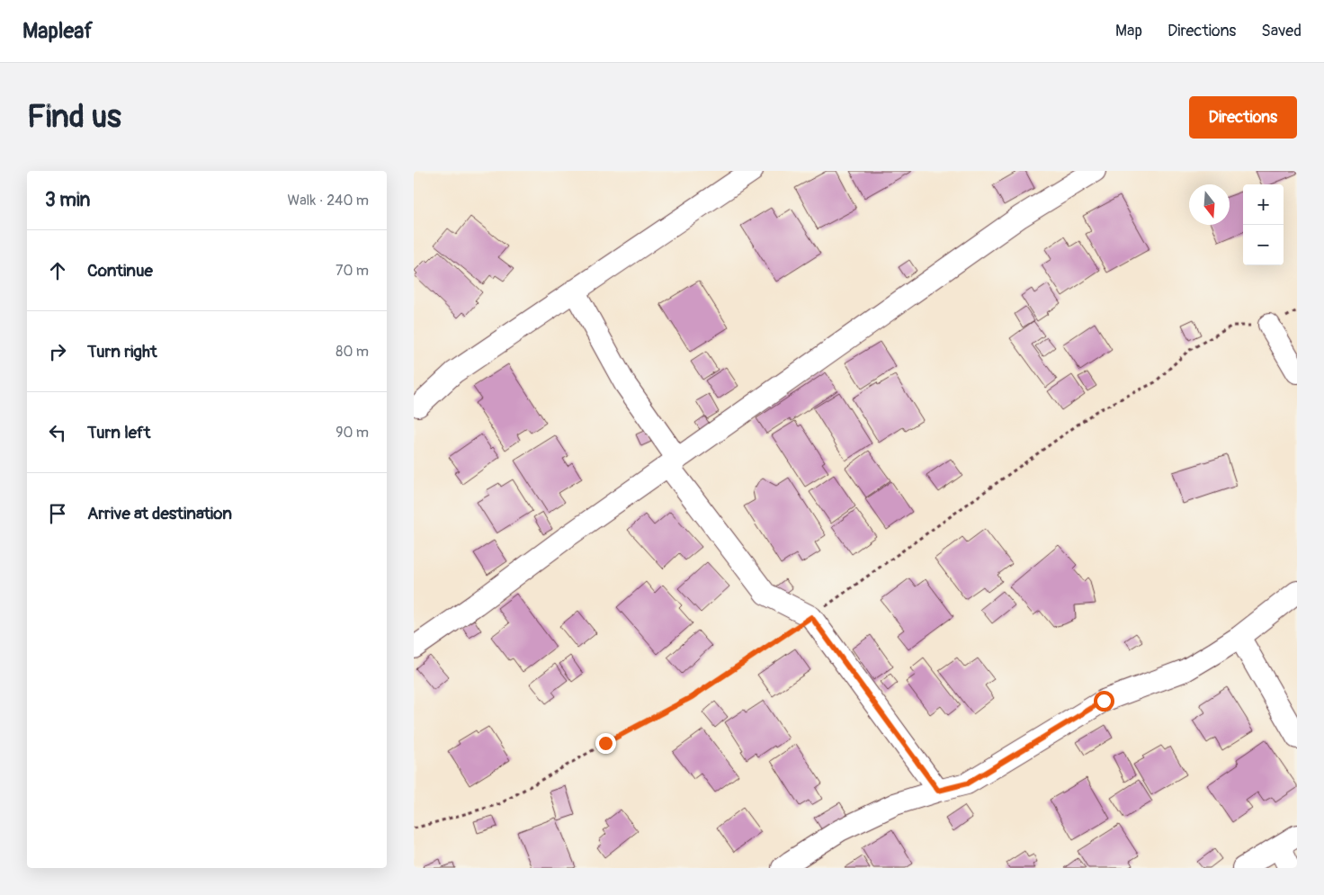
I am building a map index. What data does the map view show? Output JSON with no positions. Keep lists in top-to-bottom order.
{
  "north": "bottom",
  "page": {
    "header": "Mapleaf",
    "nav": ["Map", "Directions", "Saved"],
    "buttons": "Directions",
    "title": "Find us",
    "heading": ["3 min", "Walk · 240 m"],
    "map_buttons": ["+", "−"],
    "list": [
      ["Continue", "70 m"],
      ["Turn right", "80 m"],
      ["Turn left", "90 m"],
      "Arrive at destination"
    ]
  }
}
